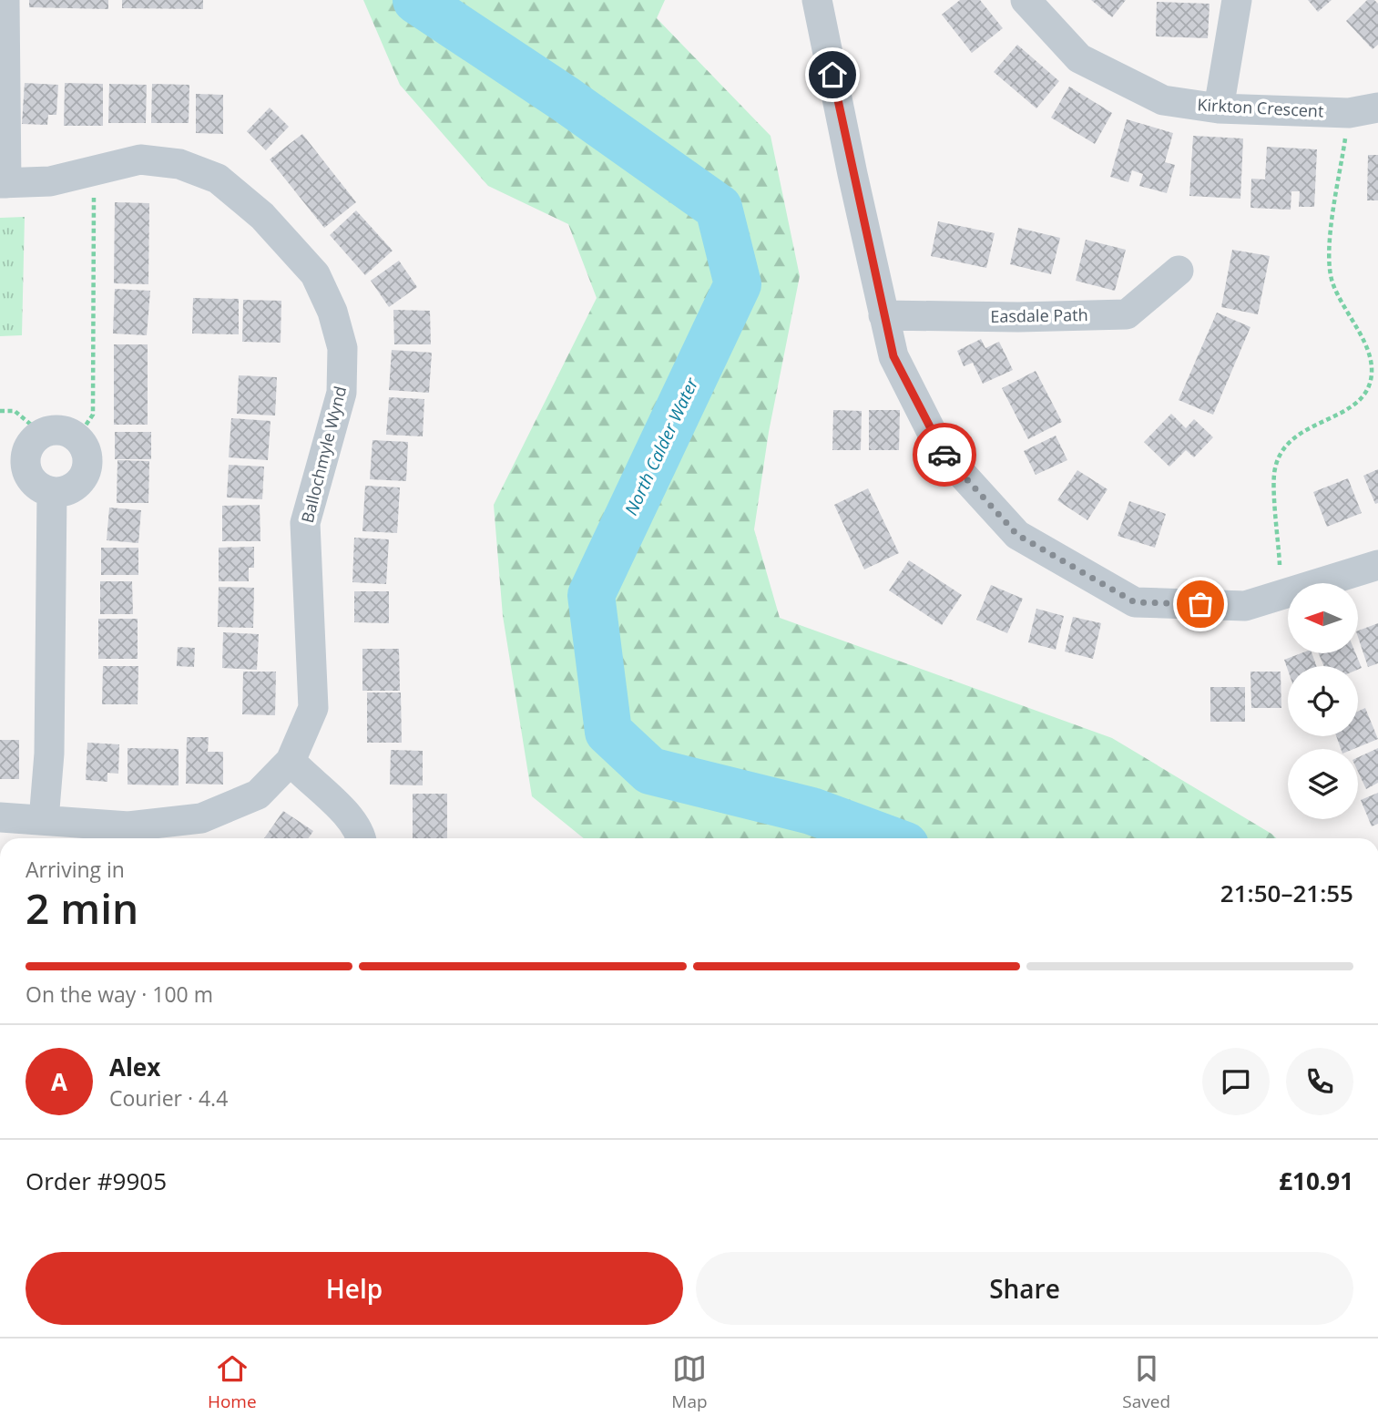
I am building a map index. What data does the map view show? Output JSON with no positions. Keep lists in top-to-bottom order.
{
  "streets": {
    "street": ["Kirkton Crescent", "Easdale Path", "Ballochmyle Wynd"]
  },
  "water": ["North Calder Water"],
  "north": "left",
  "page": {
    "heading": ["2 min", "Arriving in", "21:50–21:55"],
    "panel": [
      "Alex",
      "Courier · 4.4",
      "Order #9905",
      "£10.91"
    ],
    "bar": "On the way · 100 m",
    "round": "A",
    "buttons": ["Help", "Share"],
    "tabs": ["Home", "Map", "Saved"]
  }
}
